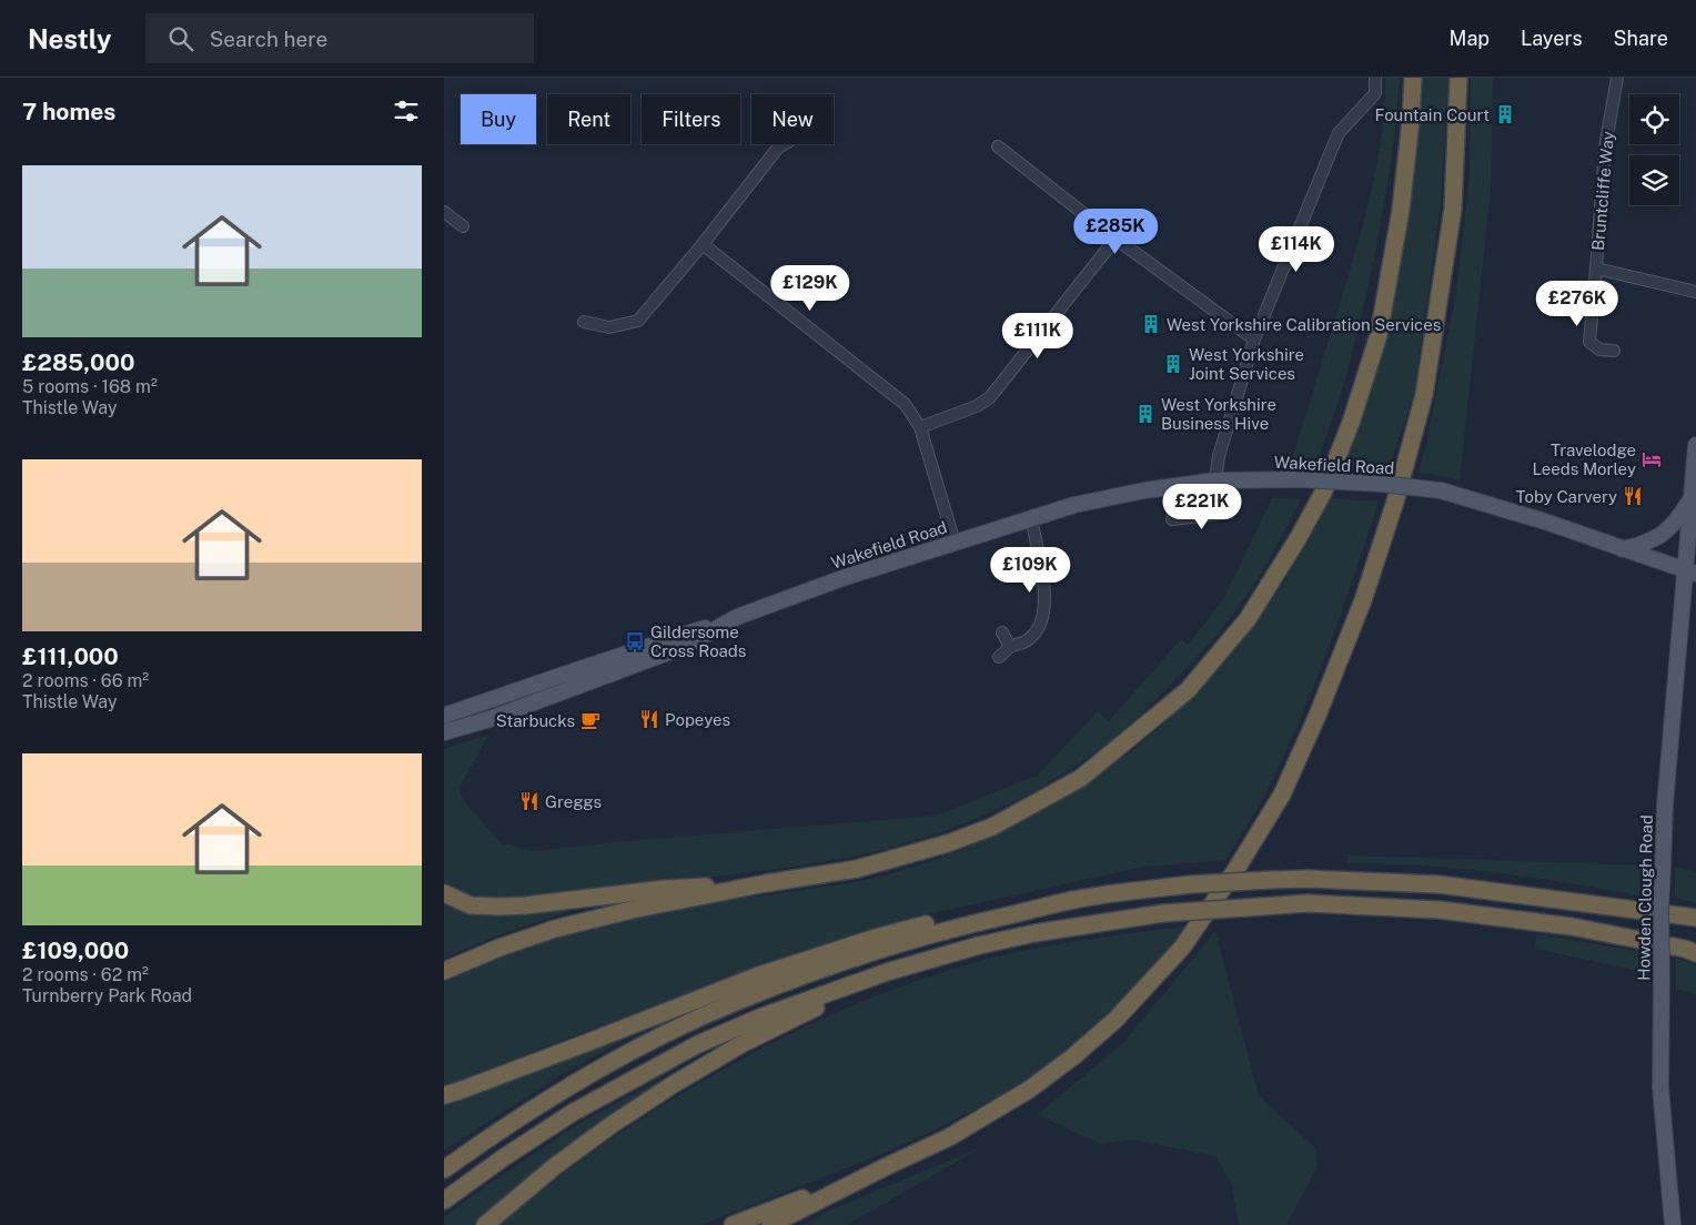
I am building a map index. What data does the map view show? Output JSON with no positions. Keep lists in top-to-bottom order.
{
  "streets": {
    "main road": ["Wakefield Road", "Howden Clough Road"],
    "street": ["Bruntcliffe Way"]
  },
  "crossings": [
    ["Wakefield Road", "Howden Clough Road"]
  ],
  "places": {
    "building": [
      "Fountain Court",
      "West Yorkshire Calibration Services",
      "West Yorkshire Joint Services",
      "West Yorkshire Business Hive"
    ],
    "hotel": ["Travelodge Leeds Morley"],
    "restaurant": ["Toby Carvery", "Popeyes", "Greggs"],
    "bus stop": ["Gildersome Cross Roads"],
    "cafe": ["Starbucks"]
  },
  "page": {
    "header": "Nestly",
    "search": "Search here",
    "nav": ["Map", "Layers", "Share"],
    "heading": "7 homes",
    "chip": [
      "Buy",
      "Rent",
      "Filters",
      "New"
    ],
    "list": [
      {
        "name": "£285,000",
        "note": "5 rooms · 168 m² · Thistle Way"
      },
      {
        "name": "£111,000",
        "note": "2 rooms · 66 m² · Thistle Way"
      },
      {
        "name": "£109,000",
        "note": "2 rooms · 62 m² · Turnberry Park Road"
      }
    ],
    "price": [
      "£285K",
      "£114K",
      "£129K",
      "£276K",
      "£111K",
      "£221K",
      "£109K"
    ]
  }
}
